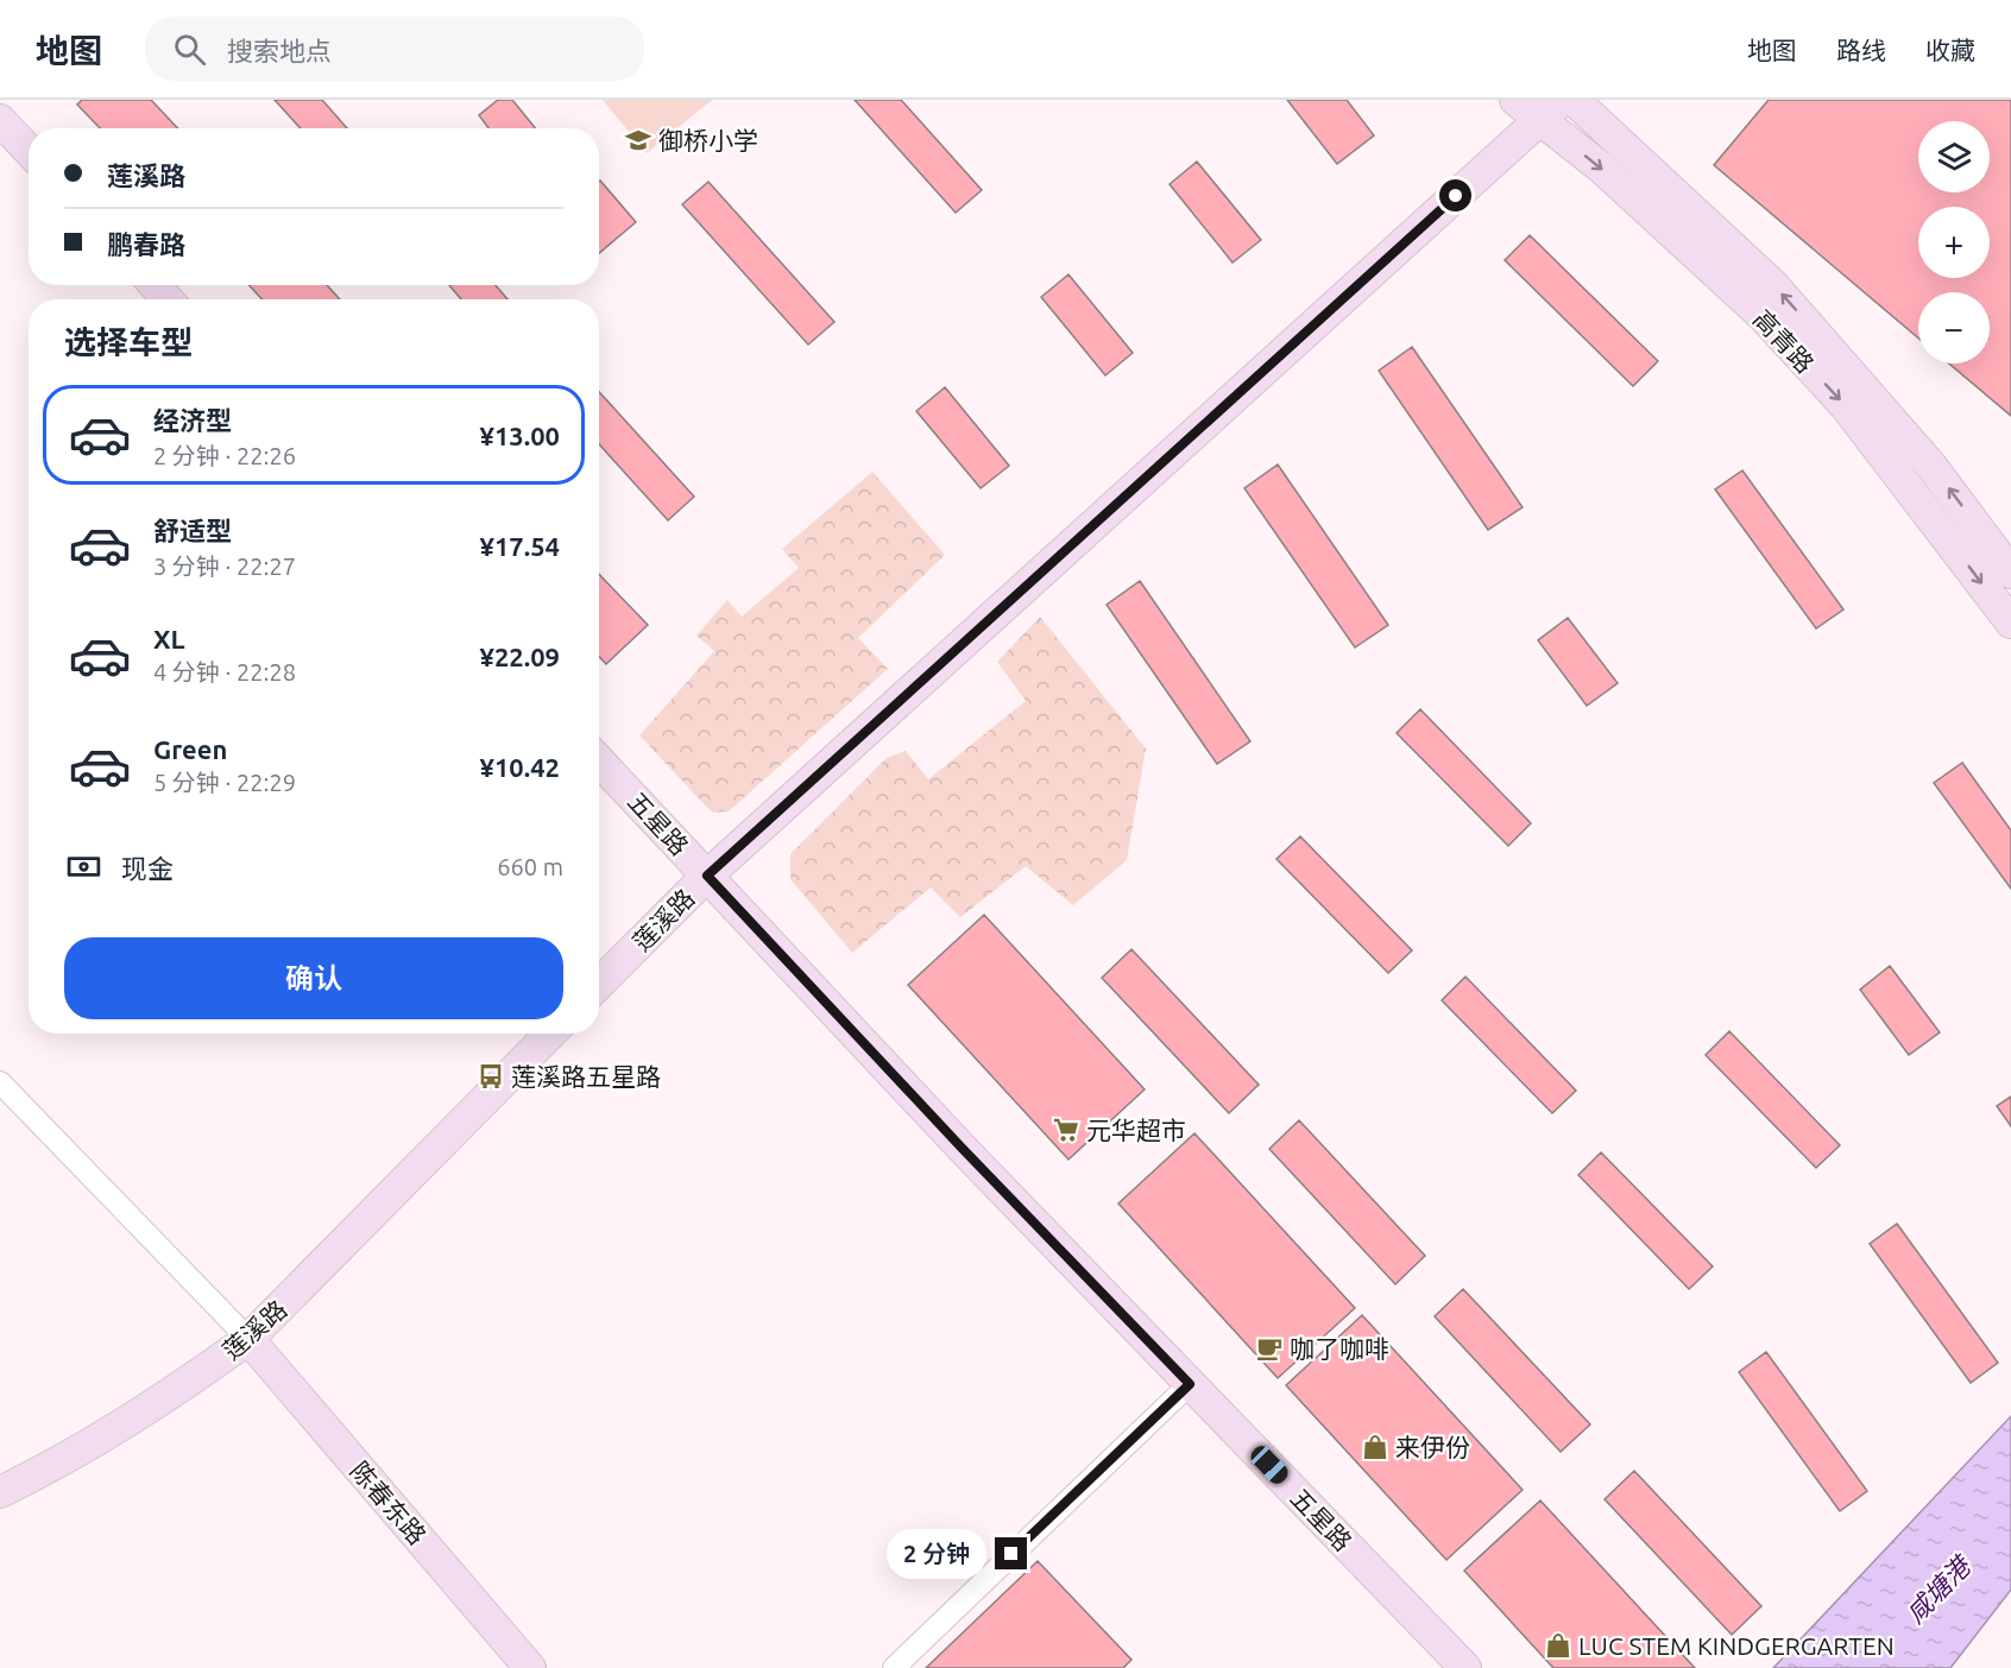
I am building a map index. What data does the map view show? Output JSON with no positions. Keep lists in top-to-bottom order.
{
  "streets": {
    "street": [
      "高青路",
      "五星路",
      "莲溪路",
      "陈春东路"
    ]
  },
  "crossings": [
    ["高青路", "莲溪路"],
    ["五星路", "莲溪路"],
    ["莲溪路", "陈春东路"]
  ],
  "water": ["咸塘港"],
  "places": {
    "school or university": ["御桥小学"],
    "bus stop": ["莲溪路五星路"],
    "supermarket": ["元华超市"],
    "cafe": ["咖了咖啡"],
    "shop": ["来伊份", "LUC STEM KINDGERGARTEN"]
  },
  "page": {
    "header": "地图",
    "search": "搜索地点",
    "nav": ["地图", "路线", "收藏"],
    "map_buttons": ["+", "−"],
    "banner": ["莲溪路", "鹏春路"],
    "heading": "选择车型",
    "list": [
      {
        "name": "经济型",
        "note": "2 分钟 · 22:26",
        "value": "¥13.00"
      },
      {
        "name": "舒适型",
        "note": "3 分钟 · 22:27",
        "value": "¥17.54"
      },
      {
        "name": "XL",
        "note": "4 分钟 · 22:28",
        "value": "¥22.09"
      },
      {
        "name": "Green",
        "note": "5 分钟 · 22:29",
        "value": "¥10.42"
      }
    ],
    "pay": ["现金", "660 m"],
    "buttons": "确认",
    "bubble": "2 分钟"
  }
}
